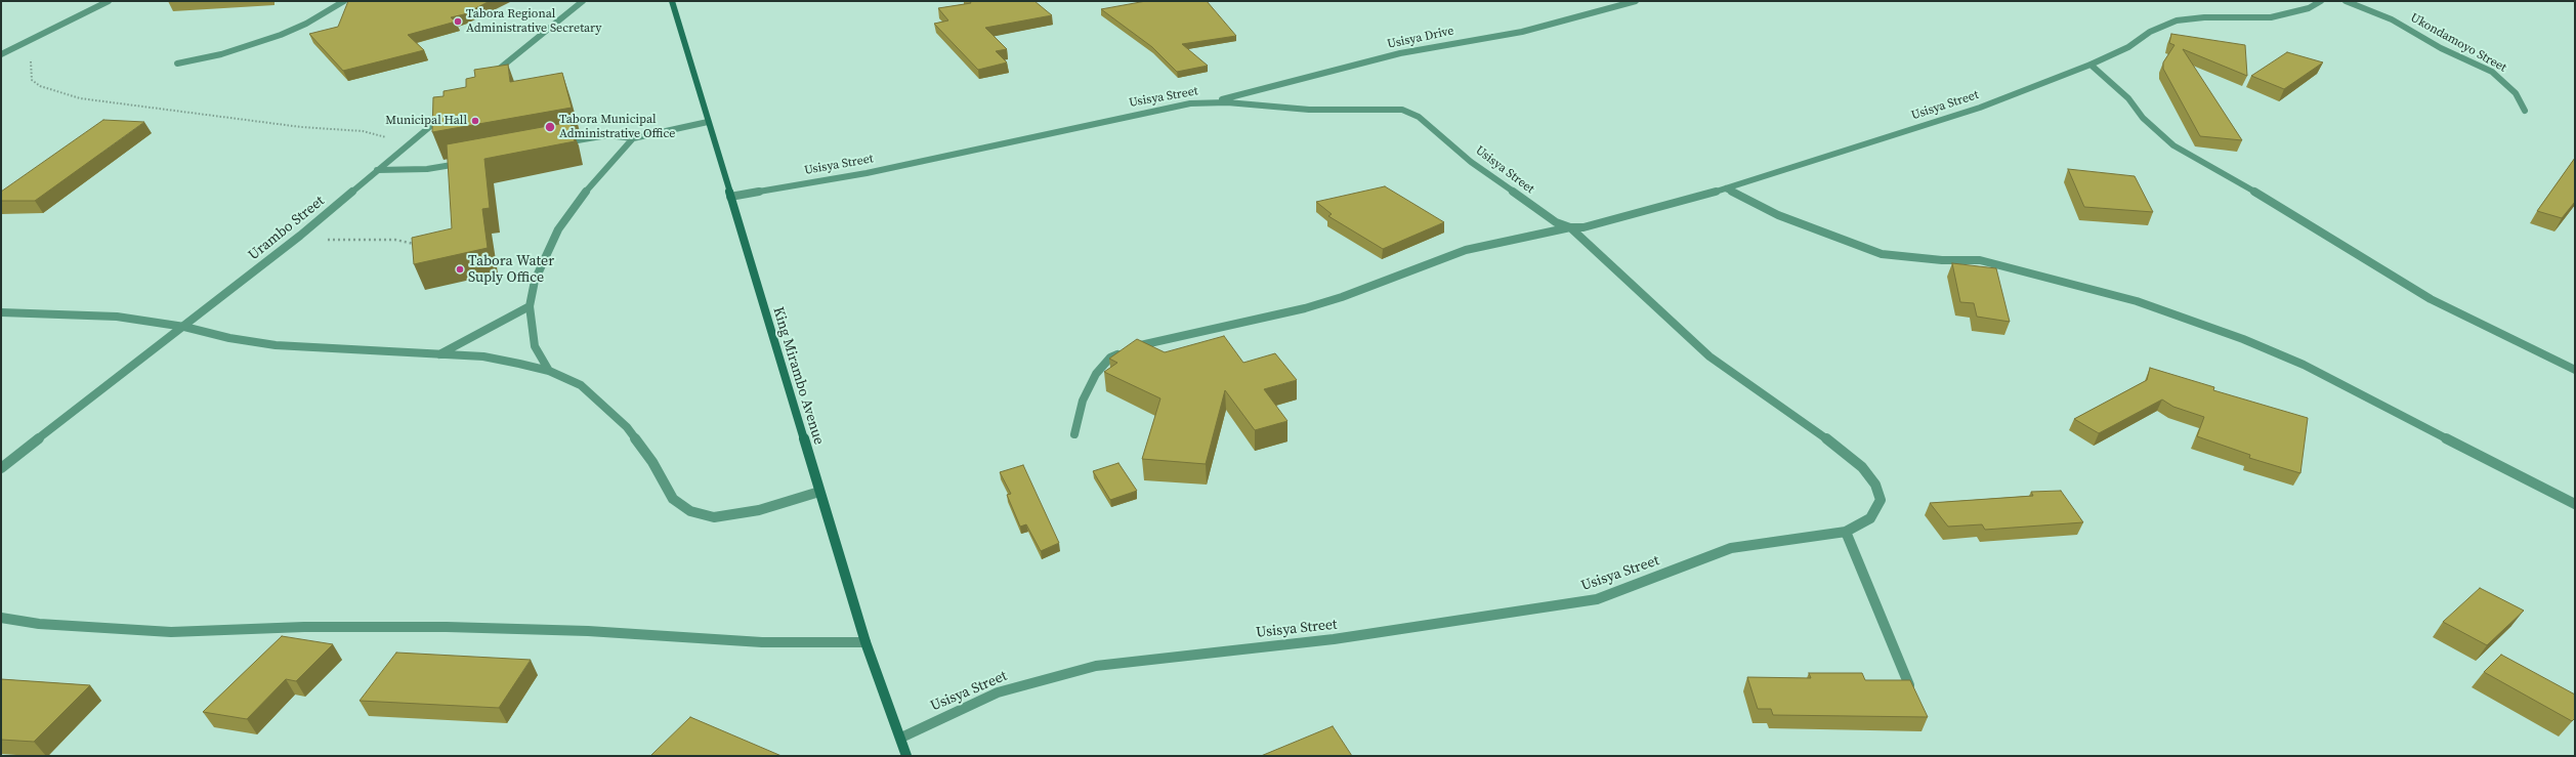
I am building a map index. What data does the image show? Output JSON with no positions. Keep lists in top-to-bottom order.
{
  "streets": {
    "main road": ["King Mirambo Avenue"],
    "street": [
      "Usisya Drive",
      "Ukondamoyo Street",
      "Usisya Street",
      "Urambo Street"
    ]
  },
  "crossings": [
    ["Usisya Drive", "Usisya Street"],
    ["Usisya Street", "King Mirambo Avenue"]
  ],
  "places": [
    "Tabora Regional Administrative Secretary",
    "Municipal Hall",
    "Tabora Municipal Administrative Office",
    "Tabora Water Suply Office"
  ]
}
